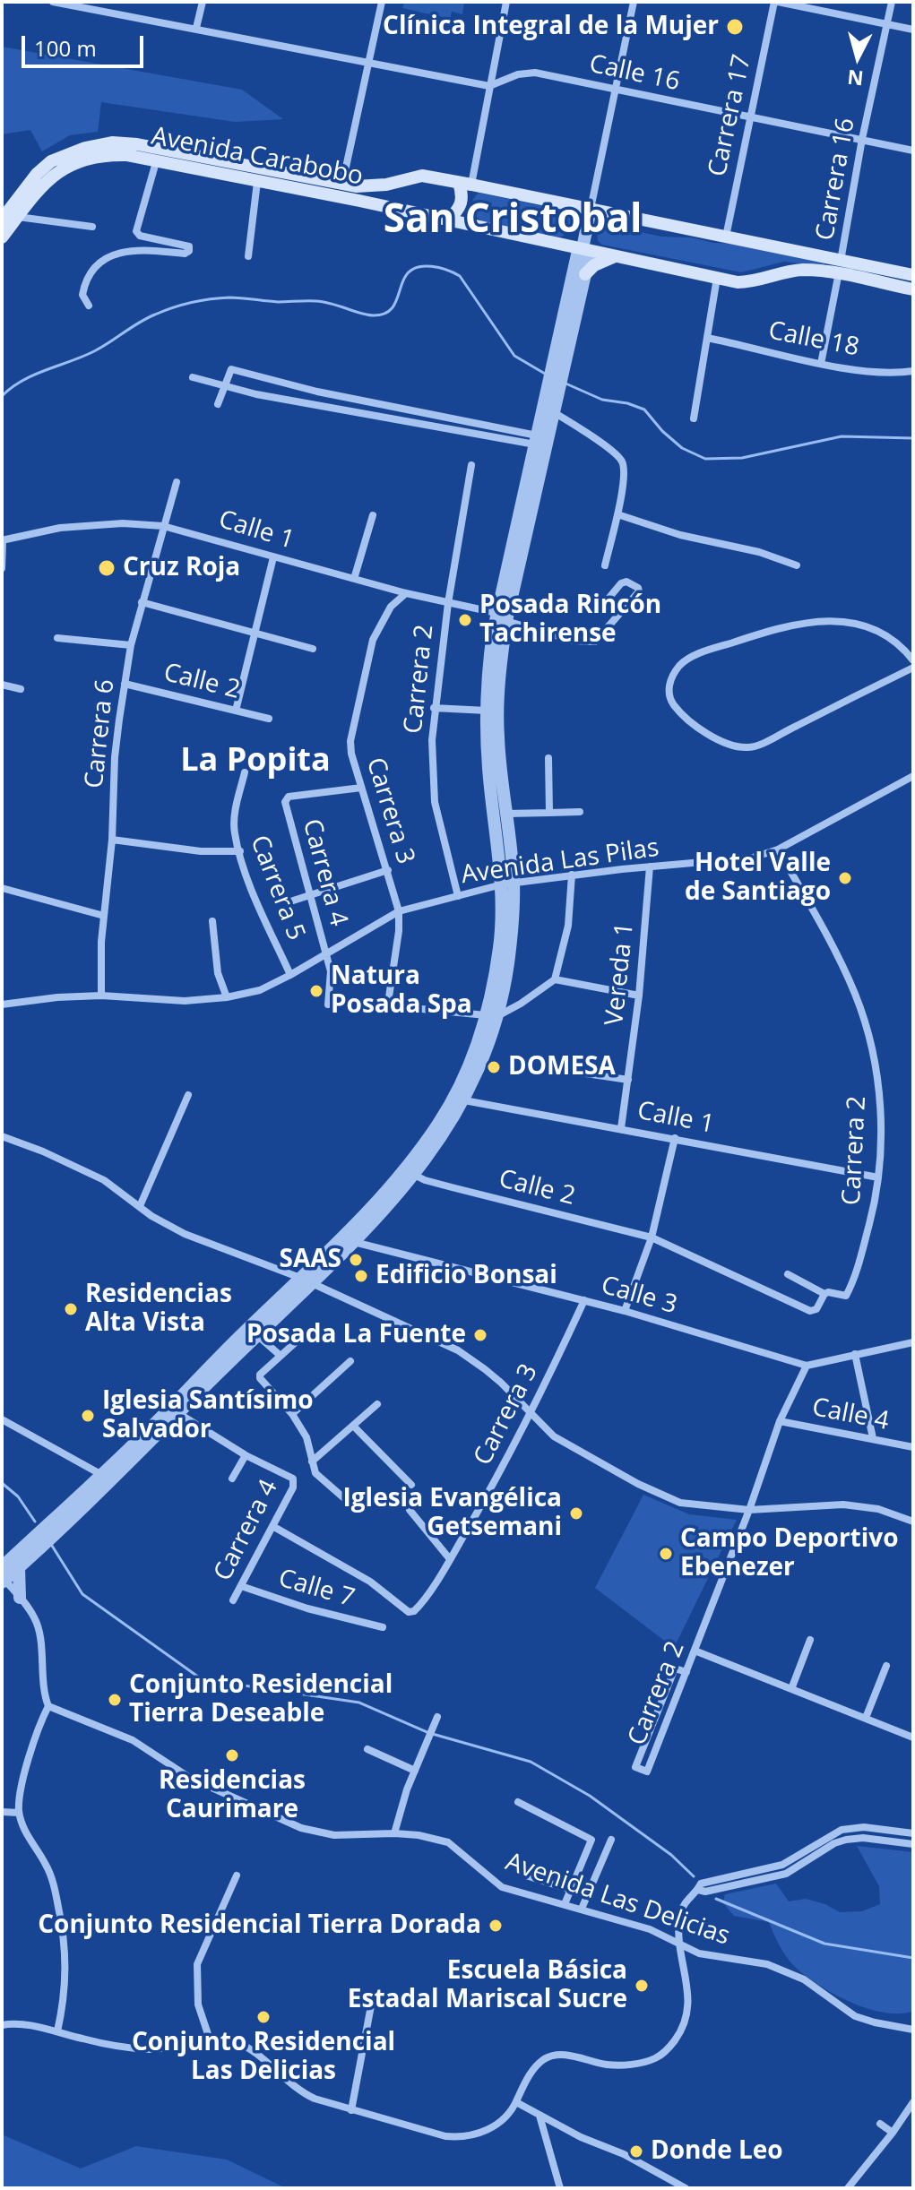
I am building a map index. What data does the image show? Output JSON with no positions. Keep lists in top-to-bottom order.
{
  "streets": {
    "main road": ["Avenida Carabobo"],
    "street": [
      "Calle 16",
      "Carrera 17",
      "Carrera 16",
      "Calle 18",
      "Calle 1",
      "Carrera 2",
      "Calle 2",
      "Carrera 6",
      "Carrera 3",
      "Avenida Las Pilas",
      "Carrera 4",
      "Carrera 5",
      "Vereda 1",
      "Calle 3",
      "Calle 4",
      "Calle 7",
      "Avenida Las Delicias"
    ]
  },
  "crossings": [
    ["Calle 16", "Carrera 17"],
    ["Calle 16", "Carrera 16"],
    ["Carrera 17", "Avenida Carabobo"],
    ["Avenida Carabobo", "Carrera 16"],
    ["Carrera 16", "Calle 18"],
    ["Calle 1", "Carrera 2"],
    ["Calle 1", "Carrera 6"],
    ["Calle 1", "Carrera 3"],
    ["Calle 1", "Vereda 1"],
    ["Carrera 2", "Calle 2"],
    ["Carrera 2", "Avenida Las Pilas"],
    ["Carrera 2", "Calle 3"],
    ["Carrera 2", "Calle 4"],
    ["Calle 2", "Carrera 6"],
    ["Carrera 6", "Avenida Las Pilas"],
    ["Carrera 3", "Avenida Las Pilas"],
    ["Carrera 3", "Carrera 4"],
    ["Carrera 3", "Calle 3"],
    ["Avenida Las Pilas", "Carrera 4"],
    ["Avenida Las Pilas", "Carrera 5"],
    ["Avenida Las Pilas", "Vereda 1"],
    ["Carrera 4", "Calle 7"]
  ],
  "districts": ["San Cristobal", "La Popita"],
  "places": [
    "Clínica Integral de la Mujer",
    "Cruz Roja",
    "Posada Rincón Tachirense",
    "Hotel Valle de Santiago",
    "Natura Posada Spa",
    "DOMESA",
    "SAAS",
    "Edificio Bonsai",
    "Residencias Alta Vista",
    "Posada La Fuente",
    "Iglesia Santísimo Salvador",
    "Iglesia Evangélica Getsemani",
    "Campo Deportivo Ebenezer",
    "Conjunto Residencial Tierra Deseable",
    "Residencias Caurimare",
    "Conjunto Residencial Tierra Dorada",
    "Escuela Básica Estadal Mariscal Sucre",
    "Conjunto Residencial Las Delicias",
    "Donde Leo"
  ],
  "scale_bar": "100 m",
  "north": "bottom"
}
